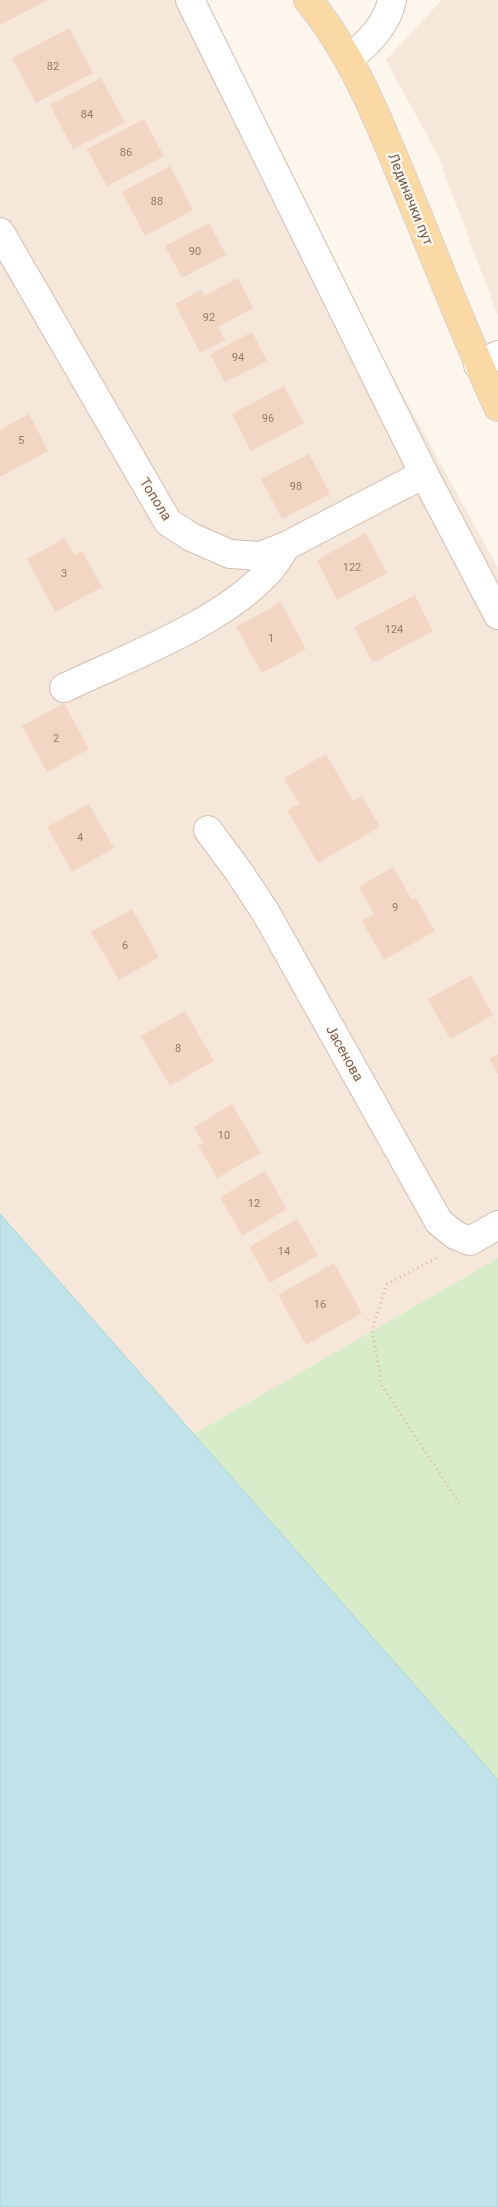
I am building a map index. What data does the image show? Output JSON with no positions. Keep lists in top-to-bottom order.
{
  "streets": {
    "main road": ["Лединачки пут"],
    "street": ["Топола", "Јасенова"]
  },
  "house_numbers": [
    "82",
    "84",
    "86",
    "88",
    "90",
    "92",
    "94",
    "96",
    "5",
    "98",
    "122",
    "3",
    "124",
    "1",
    "2",
    "4",
    "9",
    "6",
    "8",
    "10",
    "12",
    "14",
    "16"
  ]
}
